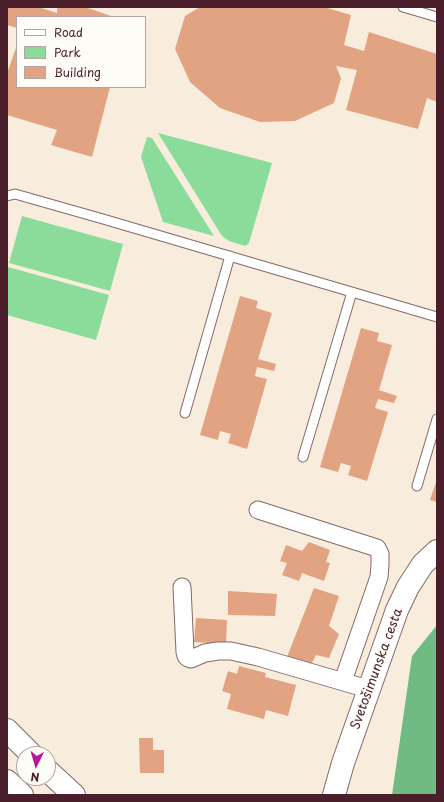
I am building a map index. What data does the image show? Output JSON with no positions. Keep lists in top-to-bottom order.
{
  "streets": {
    "street": ["Svetošimunska cesta"]
  },
  "legend": ["Road", "Park", "Building"],
  "north": "bottom"
}
